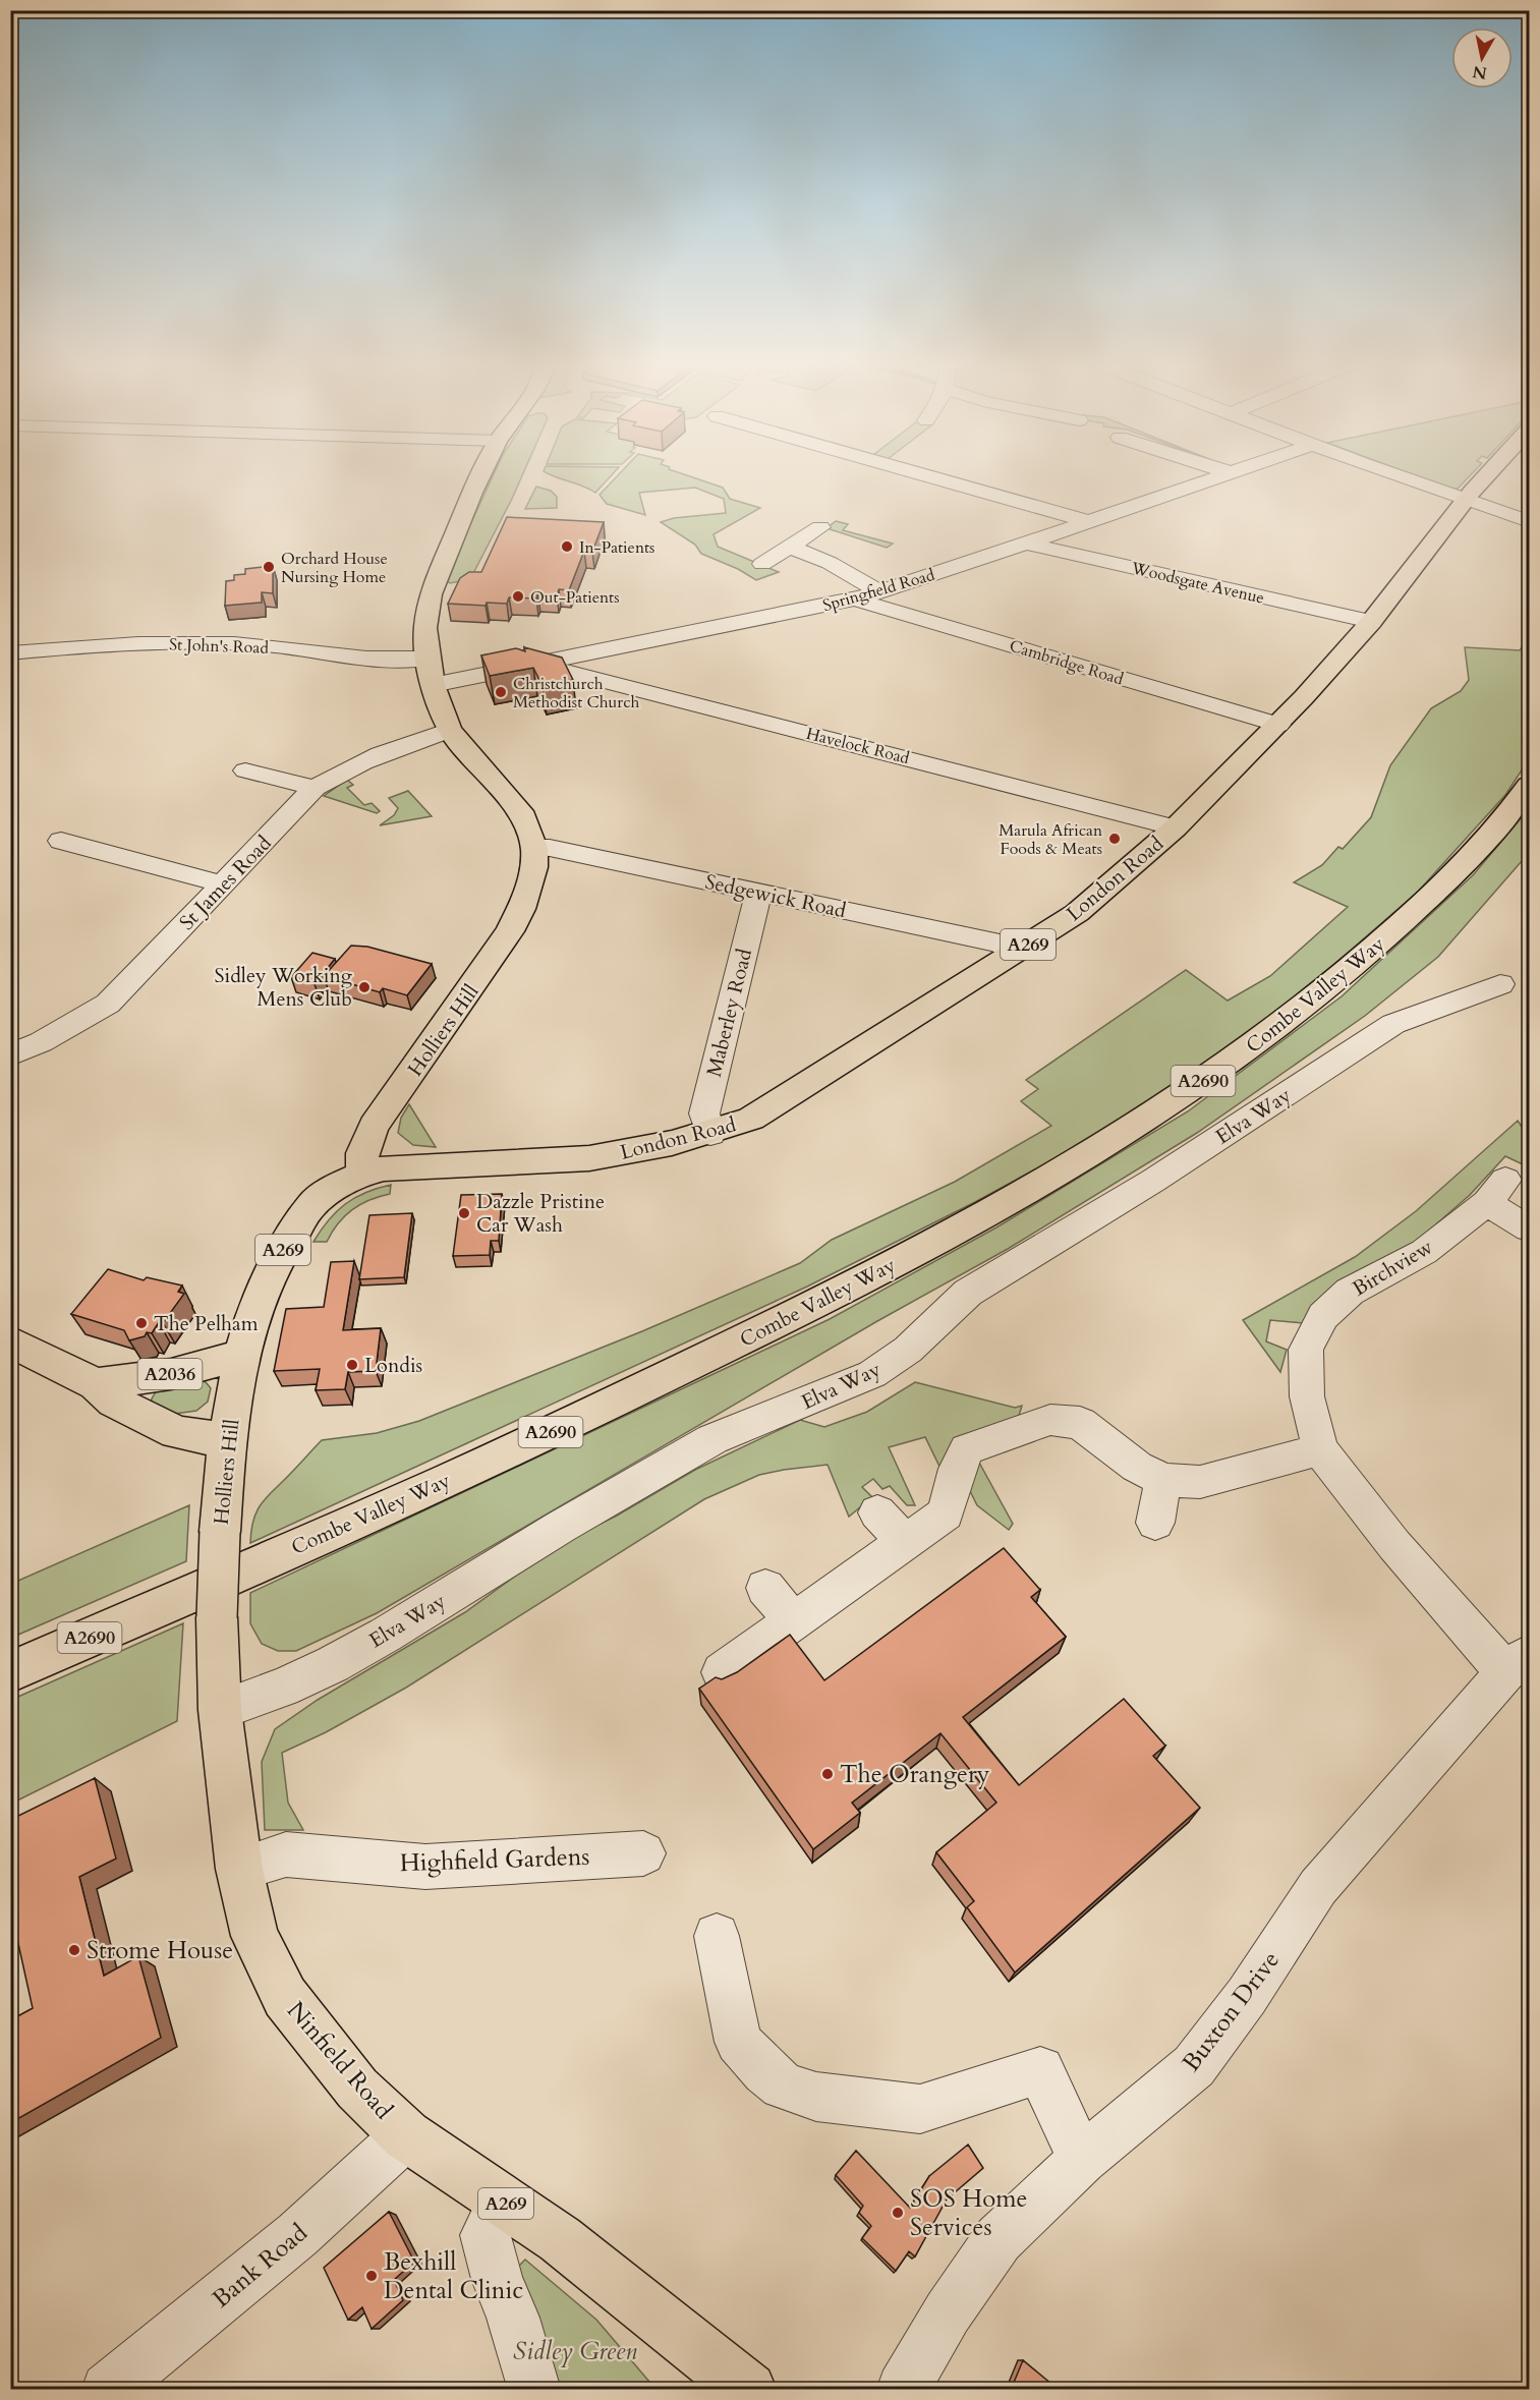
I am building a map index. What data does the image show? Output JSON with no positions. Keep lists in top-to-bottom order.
{
  "streets": {
    "main road": [
      "London Road",
      "A269",
      "Combe Valley Way",
      "Holliers Hill",
      "A2690",
      "A2036",
      "Ninfield Road"
    ],
    "street": [
      "Woodsgate Avenue",
      "Springfield Road",
      "St John's Road",
      "Cambridge Road",
      "Havelock Road",
      "St James Road",
      "Sedgewick Road",
      "Maberley Road",
      "Elva Way",
      "Birchview",
      "Highfield Gardens",
      "Buxton Drive",
      "Bank Road"
    ]
  },
  "crossings": [
    ["Woodsgate Avenue", "Springfield Road"],
    ["Woodsgate Avenue", "London Road"],
    ["Springfield Road", "St John's Road"],
    ["Springfield Road", "Cambridge Road"],
    ["Springfield Road", "Havelock Road"],
    ["Springfield Road", "Holliers Hill"],
    ["St John's Road", "Holliers Hill"],
    ["Cambridge Road", "London Road"],
    ["Havelock Road", "London Road"],
    ["London Road", "Sedgewick Road"],
    ["London Road", "Maberley Road"],
    ["London Road", "Holliers Hill"],
    ["St James Road", "Holliers Hill"],
    ["Sedgewick Road", "Maberley Road"],
    ["Sedgewick Road", "Holliers Hill"],
    ["Holliers Hill", "Elva Way"],
    ["Holliers Hill", "A2036"],
    ["Holliers Hill", "Ninfield Road"],
    ["Elva Way", "Ninfield Road"],
    ["Birchview", "Buxton Drive"],
    ["Highfield Gardens", "Ninfield Road"],
    ["Ninfield Road", "Bank Road"]
  ],
  "parks": ["Sidley Green"],
  "places": [
    "In-Patients",
    "Orchard House Nursing Home",
    "Out-Patients",
    "Christchurch Methodist Church",
    "Marula African Foods & Meats",
    "Sidley Working Mens Club",
    "Dazzle Pristine Car Wash",
    "The Pelham",
    "Londis",
    "The Orangery",
    "Strome House",
    "SOS Home Services",
    "Bexhill Dental Clinic"
  ],
  "north": "bottom"
}
